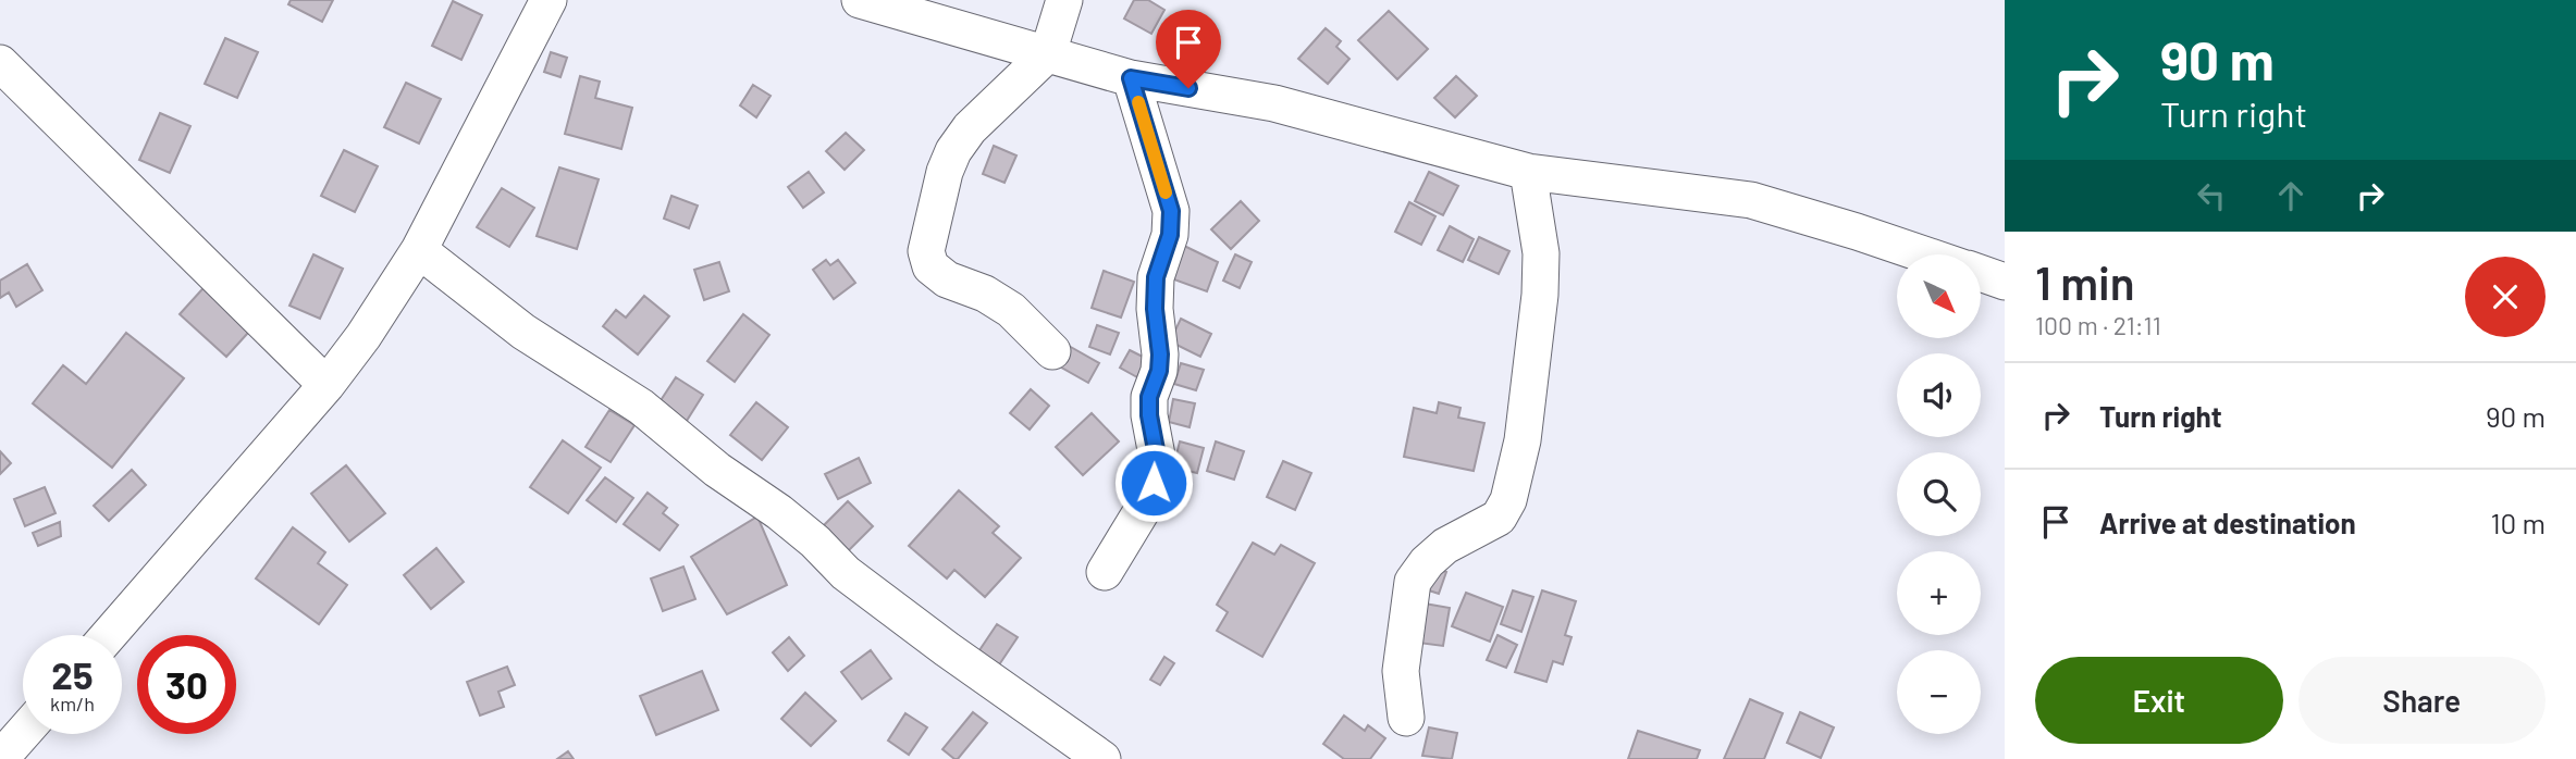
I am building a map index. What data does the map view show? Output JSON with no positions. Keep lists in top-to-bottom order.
{
  "north": "bottom right",
  "page": {
    "turn": ["90 m", "Turn right"],
    "heading": ["1 min", "100 m · 21:11"],
    "map_buttons": ["+", "−"],
    "list": [
      {
        "name": "Turn right",
        "value": "90 m"
      },
      {
        "name": "Arrive at destination",
        "value": "10 m"
      }
    ],
    "speed": "25 km/h",
    "limit": "30",
    "buttons": ["Exit", "Share"]
  }
}
